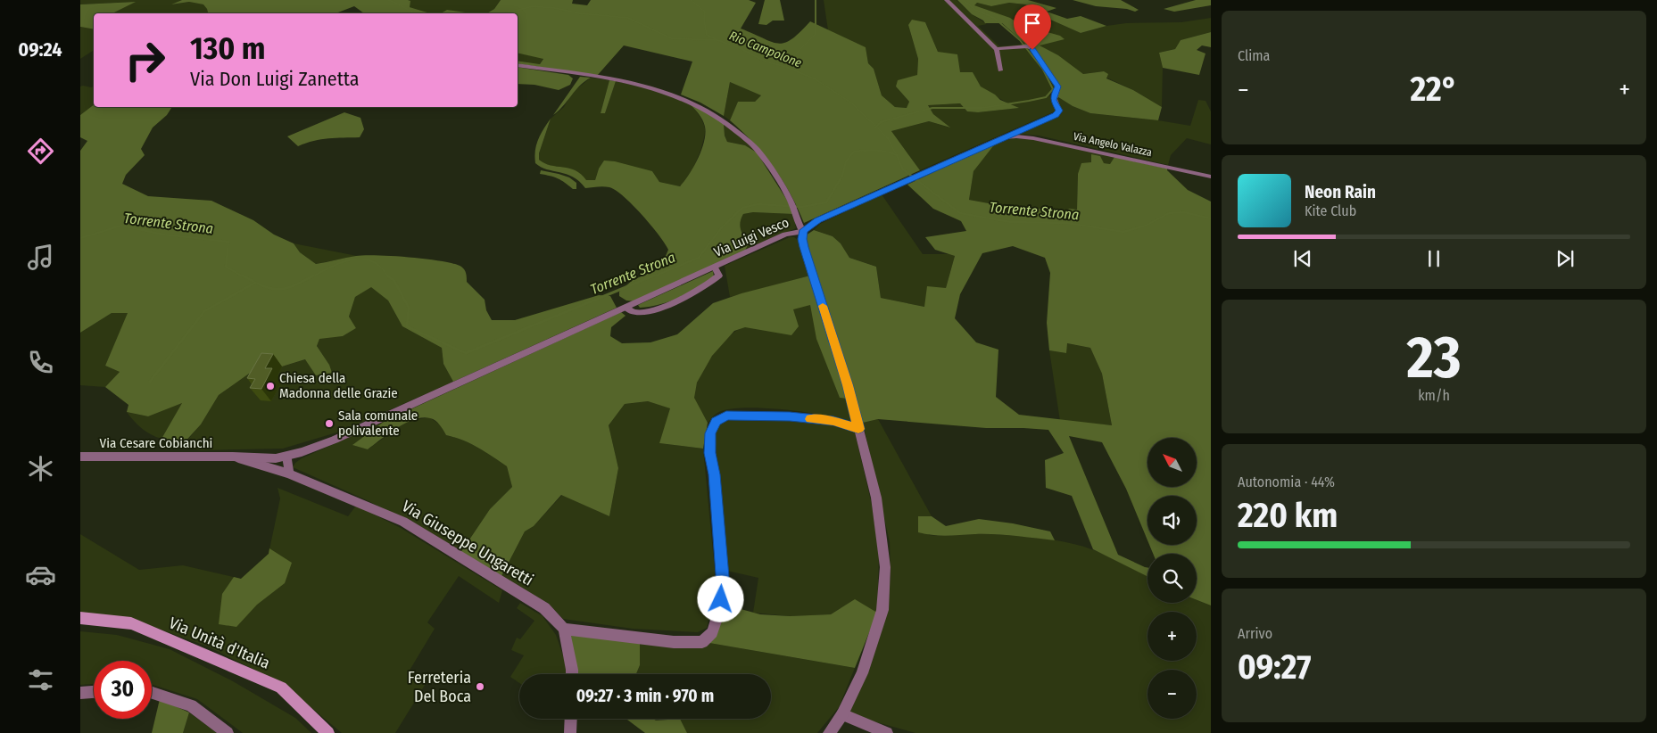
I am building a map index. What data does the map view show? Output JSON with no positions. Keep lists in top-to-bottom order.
{
  "streets": {
    "main road": ["Via Unità d'Italia"],
    "street": [
      "Via Angelo Valazza",
      "Via Luigi Vesco",
      "Via Cesare Cobianchi",
      "Via Giuseppe Ungaretti"
    ]
  },
  "crossings": [
    ["Via Angelo Valazza", "Via Luigi Vesco"],
    ["Via Luigi Vesco", "Via Cesare Cobianchi"],
    ["Via Cesare Cobianchi", "Via Giuseppe Ungaretti"]
  ],
  "water": ["Rio Campolone", "Torrente Strona"],
  "places": ["Chiesa della Madonna delle Grazie", "Sala comunale polivalente", "Ferreteria Del Boca"],
  "north": "top left",
  "page": {
    "tabs": "09:24",
    "tile": [
      "Clima",
      ["23", "km/h"],
      ["Autonomia · 44%", "220 km"],
      ["Arrivo", "09:27"]
    ],
    "turn": ["130 m", "Via Don Luigi Zanetta"],
    "heat": ["−", "22°", "+"],
    "song": ["Neon Rain", "Kite Club"],
    "map_buttons": ["+", "−"],
    "limit": "30",
    "trip": "09:27 · 3 min · 970 m"
  }
}
